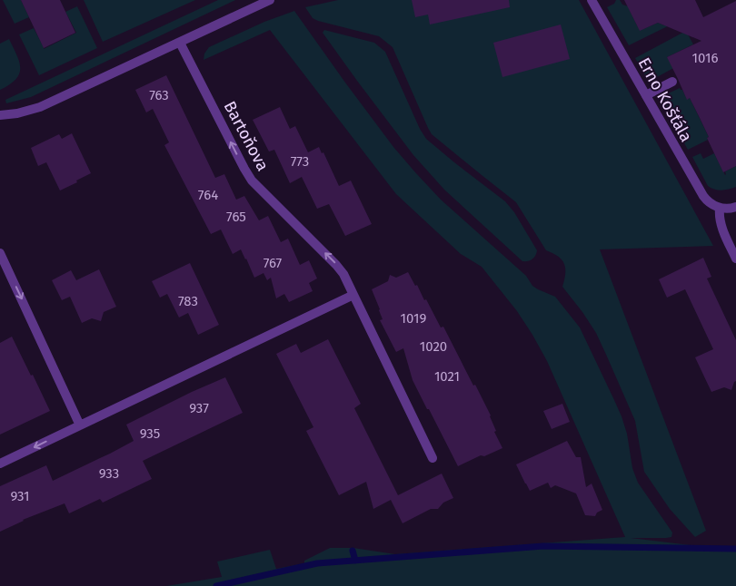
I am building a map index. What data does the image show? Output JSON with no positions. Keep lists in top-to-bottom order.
{
  "streets": {
    "street": ["Erno Košťála", "Bartoňova"]
  },
  "one_way": ["Bartoňova"],
  "house_numbers": [
    "1016",
    "763",
    "773",
    "764",
    "765",
    "767",
    "783",
    "1019",
    "1020",
    "1021",
    "937",
    "935",
    "933",
    "931"
  ]
}
